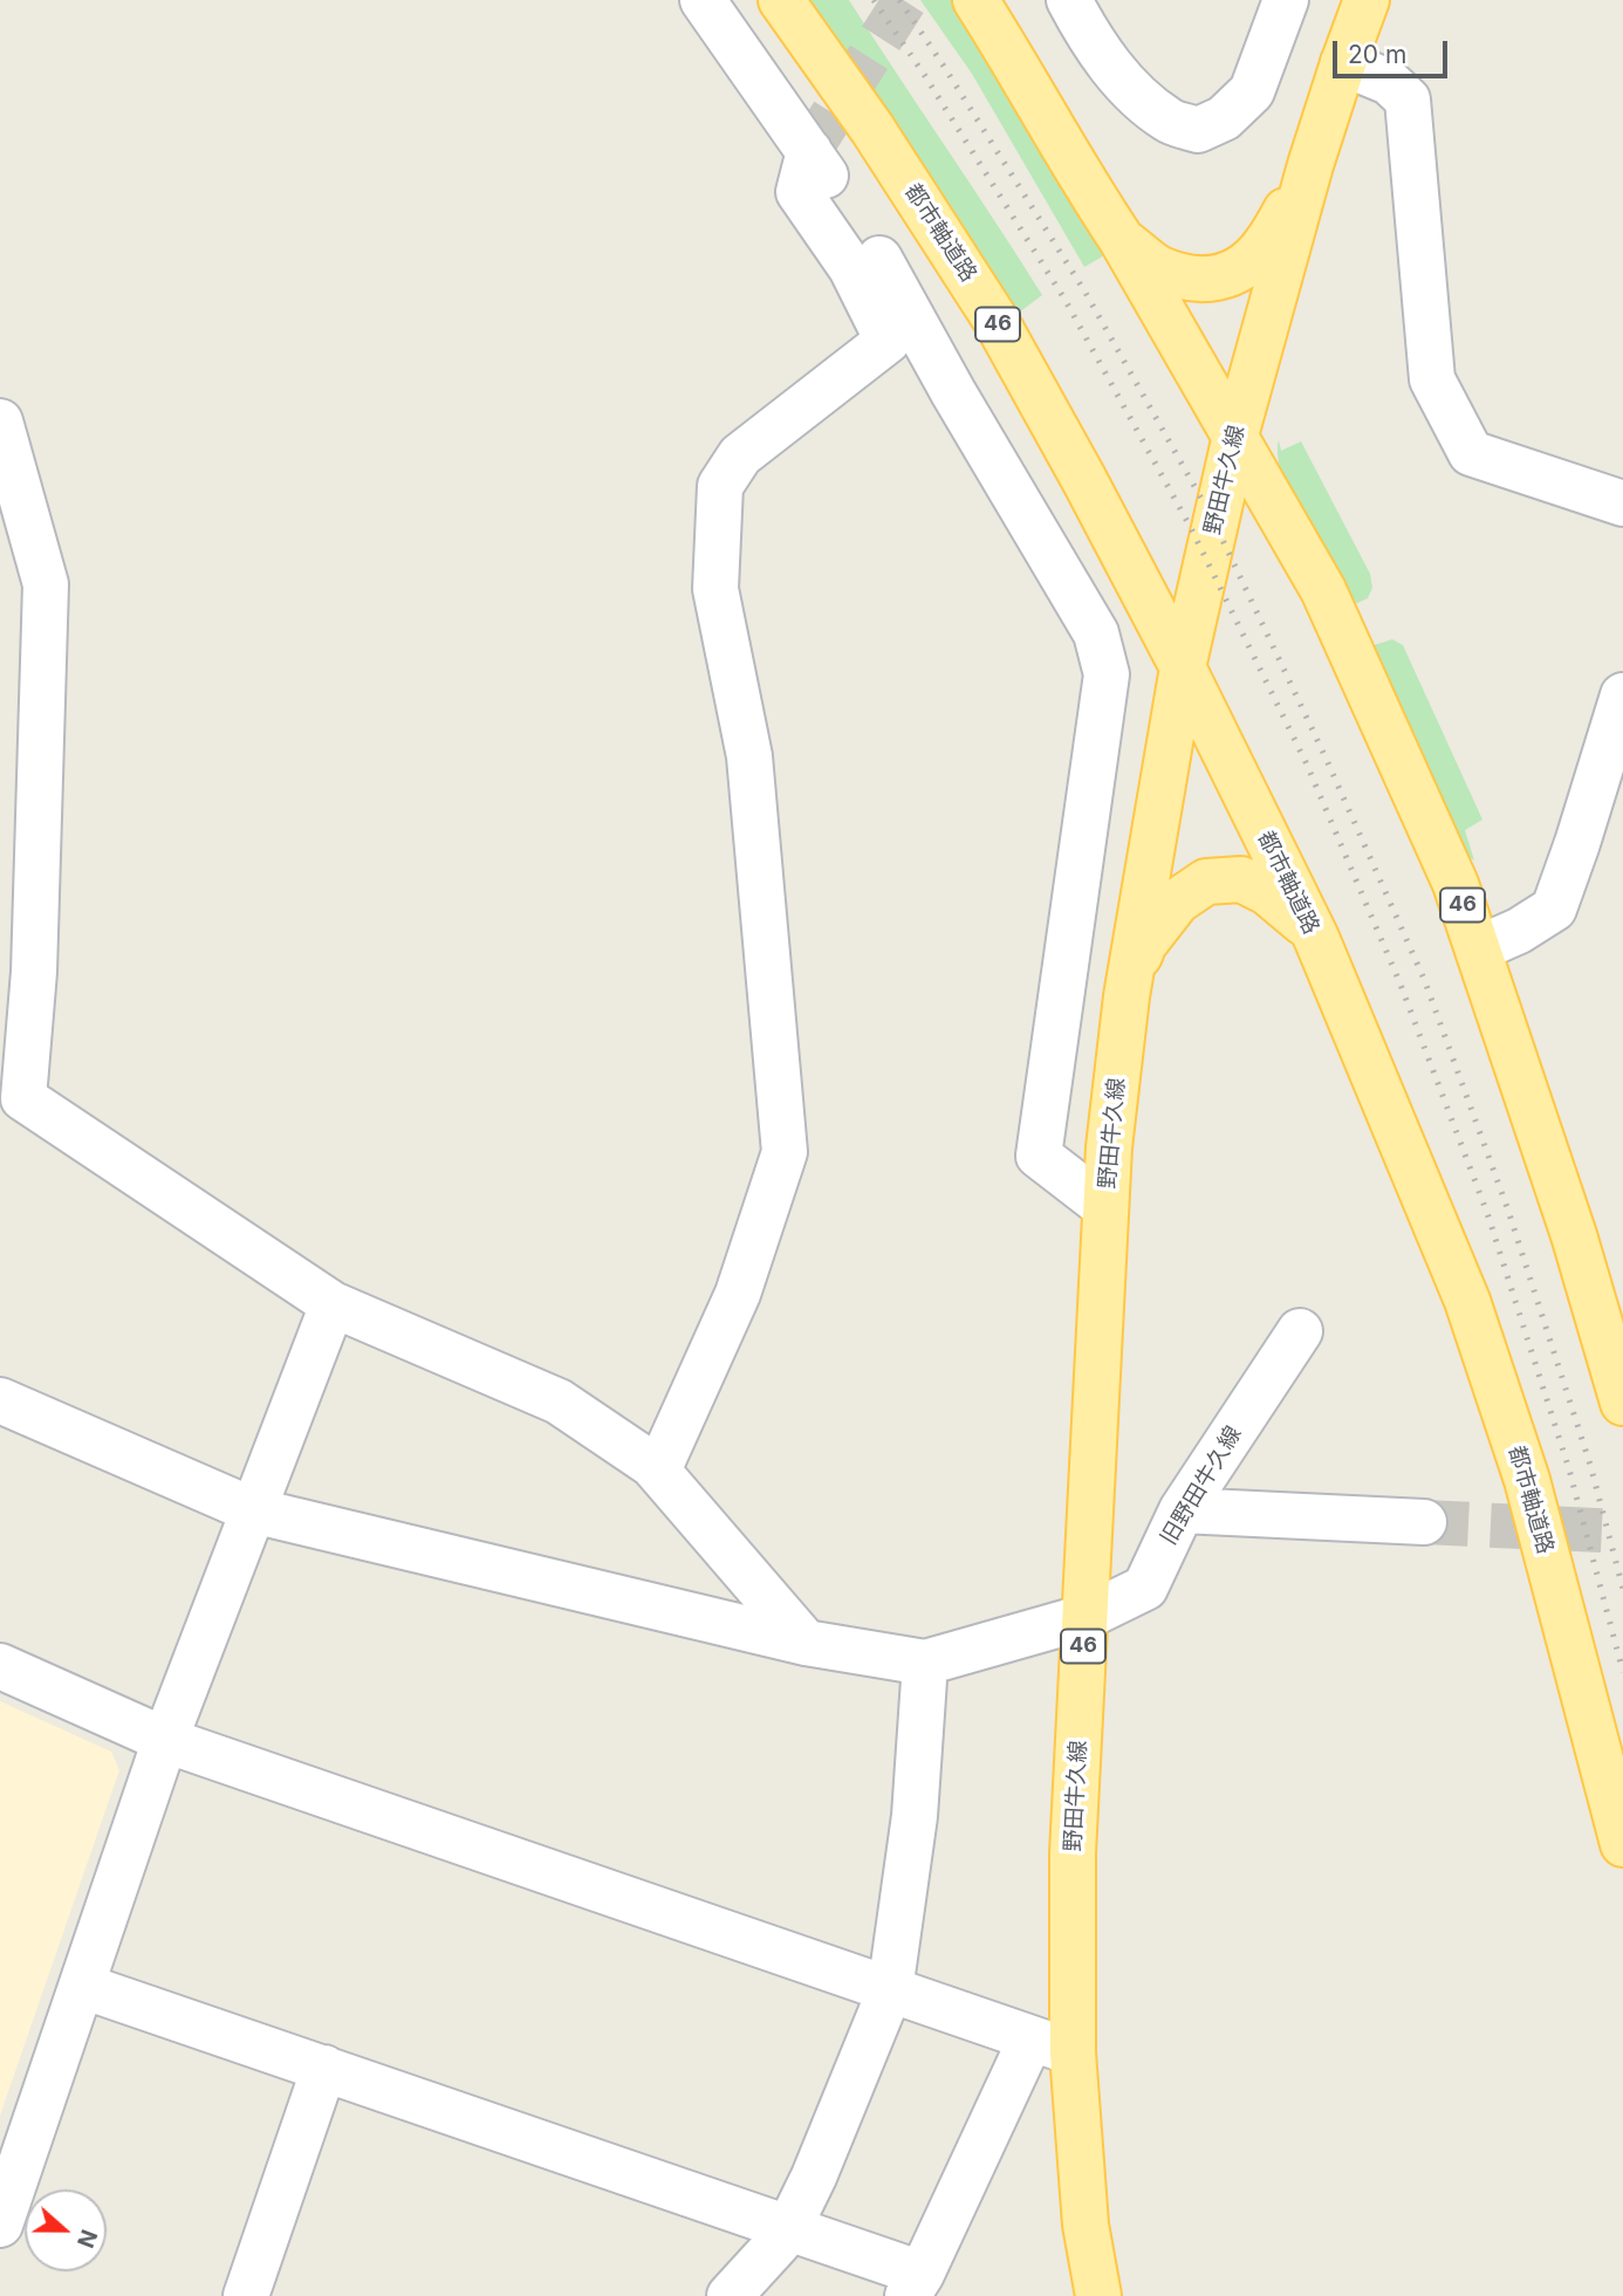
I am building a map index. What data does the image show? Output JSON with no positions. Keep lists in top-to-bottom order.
{
  "streets": {
    "main road": ["都市軸道路", "46", "野田牛久線"],
    "street": ["旧野田牛久線"]
  },
  "crossings": [
    ["都市軸道路", "野田牛久線"],
    ["46", "野田牛久線"],
    ["野田牛久線", "旧野田牛久線"]
  ],
  "scale_bar": "20 m",
  "north": "right"
}
